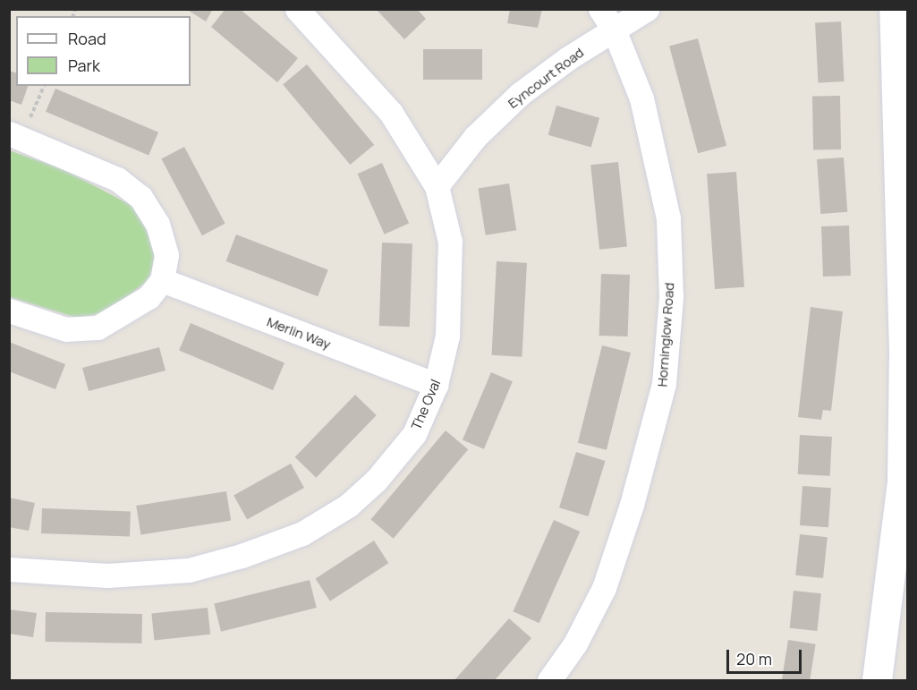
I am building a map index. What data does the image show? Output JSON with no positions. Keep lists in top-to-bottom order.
{
  "streets": {
    "street": [
      "Eyncourt Road",
      "Merlin Way",
      "Horninglow Road",
      "The Oval"
    ]
  },
  "crossings": [
    ["Eyncourt Road", "Horninglow Road"],
    ["Eyncourt Road", "The Oval"],
    ["Merlin Way", "The Oval"]
  ],
  "legend": ["Road", "Park"],
  "scale_bar": "20 m"
}
